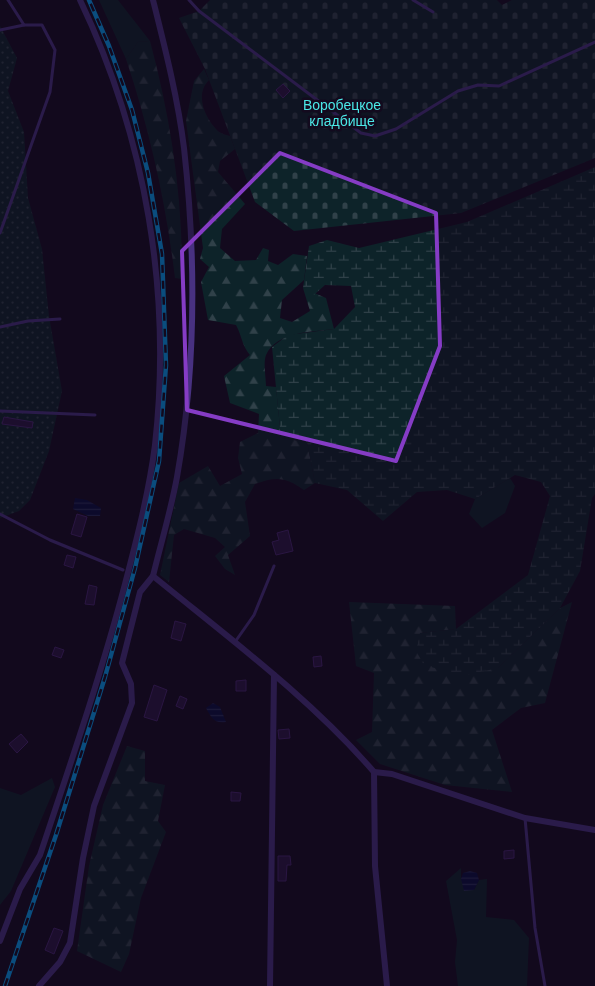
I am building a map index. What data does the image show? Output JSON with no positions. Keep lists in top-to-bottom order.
{
  "parks": ["Воробецкое кладбище"]
}
